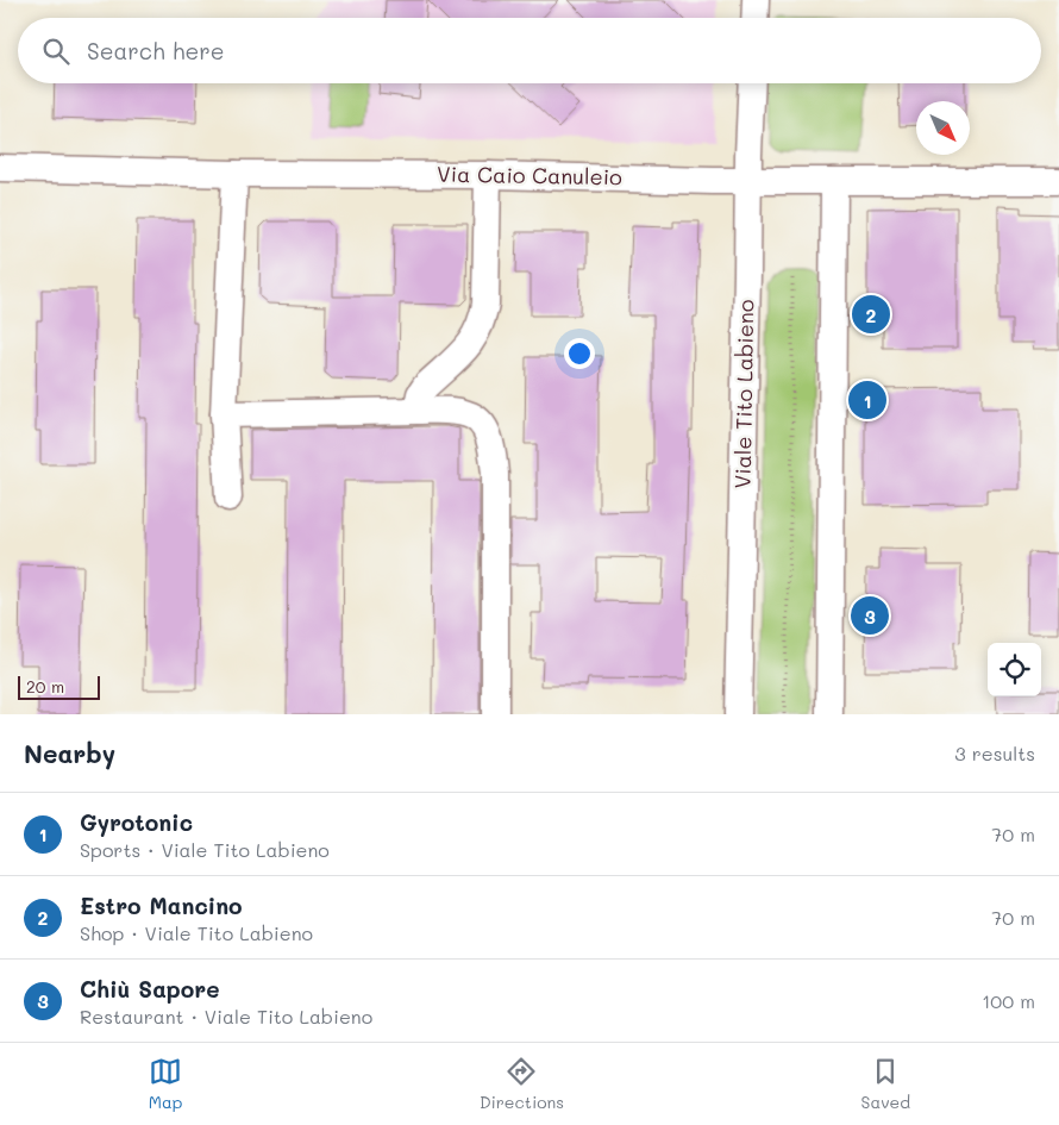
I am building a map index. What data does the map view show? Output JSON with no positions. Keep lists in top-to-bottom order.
{
  "streets": {
    "street": ["Via Caio Canuleio", "Viale Tito Labieno"]
  },
  "crossings": [
    ["Via Caio Canuleio", "Viale Tito Labieno"]
  ],
  "scale_bar": "20 m",
  "north": "bottom right",
  "page": {
    "search": "Search here",
    "pins": ["2", "1", "3"],
    "scale": "20 m",
    "heading": ["Nearby", "3 results"],
    "list": [
      {
        "mark": "1",
        "name": "Gyrotonic",
        "note": "Sports · Viale Tito Labieno",
        "value": "70 m"
      },
      {
        "mark": "2",
        "name": "Estro Mancino",
        "note": "Shop · Viale Tito Labieno",
        "value": "70 m"
      },
      {
        "mark": "3",
        "name": "Chiù Sapore",
        "note": "Restaurant · Viale Tito Labieno",
        "value": "100 m"
      }
    ],
    "nav": ["Map", "Directions", "Saved"]
  }
}
